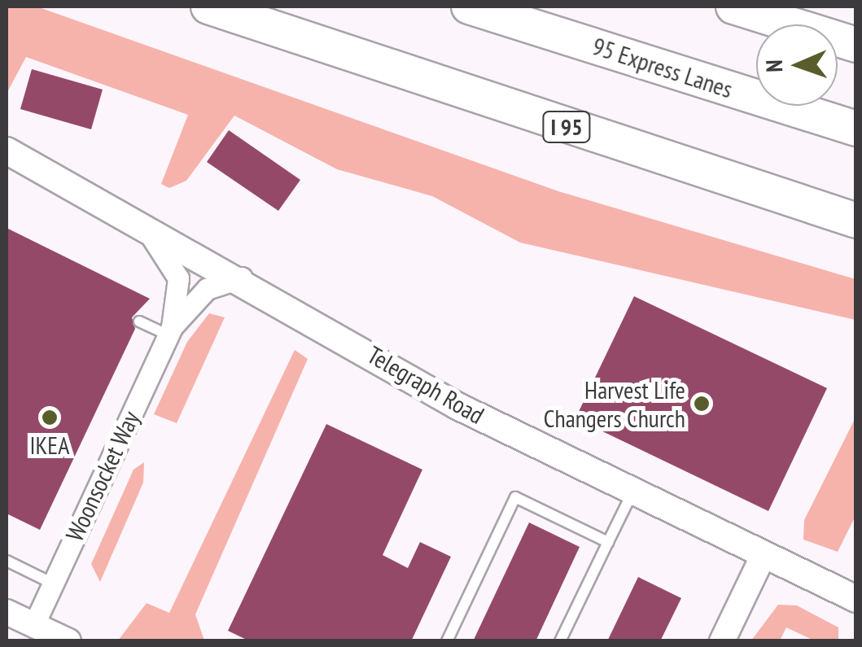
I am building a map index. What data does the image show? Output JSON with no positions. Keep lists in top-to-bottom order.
{
  "streets": {
    "highway": ["95 Express Lanes", "I 95"],
    "main road": ["Telegraph Road"],
    "street": ["Woonsocket Way"]
  },
  "crossings": [
    ["Telegraph Road", "Woonsocket Way"]
  ],
  "places": ["Harvest Life Changers Church", "IKEA"],
  "north": "left"
}
